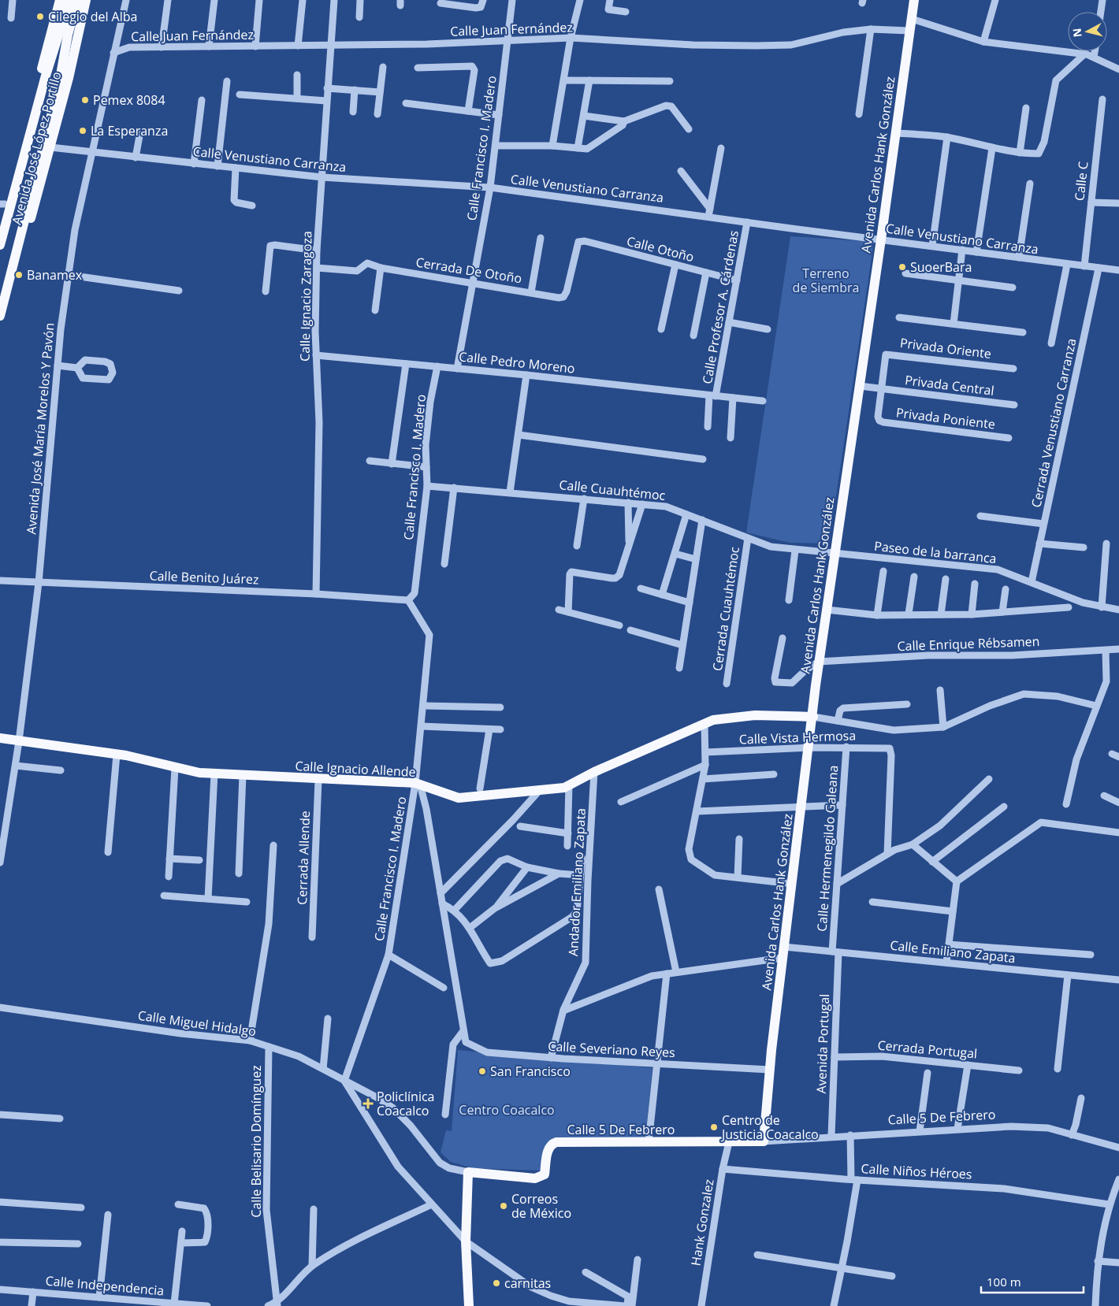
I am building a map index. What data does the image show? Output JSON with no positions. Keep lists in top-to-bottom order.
{
  "streets": {
    "main road": [
      "Avenida José López Portillo",
      "Avenida Carlos Hank González",
      "Calle Ignacio Allende",
      "Calle 5 De Febrero"
    ],
    "street": [
      "Calle Juan Fernández",
      "Calle Francisco I. Madero",
      "Calle Venustiano Carranza",
      "Calle C",
      "Calle Otoño",
      "Cerrada De Otoño",
      "Calle Ignacio Zaragoza",
      "Calle Profesor A. Cárdenas",
      "Privada Oriente",
      "Calle Pedro Moreno",
      "Privada Central",
      "Privada Poniente",
      "Cerrada Venustiano Carranza",
      "Avenida José María Morelos Y Pavón",
      "Calle Cuauhtémoc",
      "Paseo de la barranca",
      "Calle Benito Juárez",
      "Cerrada Cuauhtémoc",
      "Calle Enrique Rébsamen",
      "Calle Vista Hermosa",
      "Calle Hermenegildo Galeana",
      "Cerrada Allende",
      "Andador Emiliano Zapata",
      "Calle Emiliano Zapata",
      "Calle Miguel Hidalgo",
      "Avenida Portugal",
      "Calle Severiano Reyes",
      "Cerrada Portugal",
      "Calle Belisario Domínguez",
      "Calle Niños Héroes",
      "Hank Gonzalez",
      "Calle Independencia"
    ]
  },
  "crossings": [
    ["Calle Juan Fernández", "Calle Francisco I. Madero"],
    ["Calle Juan Fernández", "Avenida Carlos Hank González"],
    ["Calle Juan Fernández", "Calle Ignacio Zaragoza"],
    ["Calle Juan Fernández", "Avenida José María Morelos Y Pavón"],
    ["Avenida José López Portillo", "Calle Venustiano Carranza"],
    ["Calle Francisco I. Madero", "Calle Venustiano Carranza"],
    ["Calle Francisco I. Madero", "Cerrada De Otoño"],
    ["Calle Francisco I. Madero", "Calle Pedro Moreno"],
    ["Calle Francisco I. Madero", "Calle Cuauhtémoc"],
    ["Calle Francisco I. Madero", "Calle Benito Juárez"],
    ["Calle Francisco I. Madero", "Calle Ignacio Allende"],
    ["Calle Francisco I. Madero", "Calle Miguel Hidalgo"],
    ["Calle Francisco I. Madero", "Calle Severiano Reyes"],
    ["Calle Venustiano Carranza", "Avenida Carlos Hank González"],
    ["Calle Venustiano Carranza", "Calle C"],
    ["Calle Venustiano Carranza", "Calle Ignacio Zaragoza"],
    ["Calle Venustiano Carranza", "Calle Profesor A. Cárdenas"],
    ["Calle Venustiano Carranza", "Cerrada Venustiano Carranza"],
    ["Calle Venustiano Carranza", "Avenida José María Morelos Y Pavón"],
    ["Avenida Carlos Hank González", "Privada Central"],
    ["Avenida Carlos Hank González", "Calle Cuauhtémoc"],
    ["Avenida Carlos Hank González", "Paseo de la barranca"],
    ["Avenida Carlos Hank González", "Calle Enrique Rébsamen"],
    ["Avenida Carlos Hank González", "Calle Vista Hermosa"],
    ["Avenida Carlos Hank González", "Calle Ignacio Allende"],
    ["Avenida Carlos Hank González", "Calle Emiliano Zapata"],
    ["Avenida Carlos Hank González", "Calle Severiano Reyes"],
    ["Avenida Carlos Hank González", "Calle 5 De Febrero"],
    ["Calle Otoño", "Cerrada De Otoño"],
    ["Calle Otoño", "Calle Profesor A. Cárdenas"],
    ["Cerrada De Otoño", "Calle Ignacio Zaragoza"],
    ["Calle Ignacio Zaragoza", "Calle Pedro Moreno"],
    ["Calle Ignacio Zaragoza", "Calle Benito Juárez"],
    ["Calle Profesor A. Cárdenas", "Calle Pedro Moreno"],
    ["Privada Oriente", "Privada Central"],
    ["Privada Oriente", "Privada Poniente"],
    ["Privada Central", "Privada Poniente"],
    ["Cerrada Venustiano Carranza", "Paseo de la barranca"],
    ["Avenida José María Morelos Y Pavón", "Calle Benito Juárez"],
    ["Avenida José María Morelos Y Pavón", "Calle Ignacio Allende"],
    ["Calle Cuauhtémoc", "Paseo de la barranca"],
    ["Calle Cuauhtémoc", "Cerrada Cuauhtémoc"],
    ["Calle Vista Hermosa", "Calle Hermenegildo Galeana"],
    ["Calle Ignacio Allende", "Cerrada Allende"],
    ["Calle Ignacio Allende", "Andador Emiliano Zapata"],
    ["Calle Ignacio Allende", "Calle Severiano Reyes"],
    ["Calle Hermenegildo Galeana", "Calle Emiliano Zapata"],
    ["Calle Hermenegildo Galeana", "Avenida Portugal"],
    ["Andador Emiliano Zapata", "Calle Severiano Reyes"],
    ["Calle Emiliano Zapata", "Avenida Portugal"],
    ["Calle Miguel Hidalgo", "Calle 5 De Febrero"],
    ["Calle Miguel Hidalgo", "Calle Belisario Domínguez"],
    ["Avenida Portugal", "Cerrada Portugal"],
    ["Avenida Portugal", "Calle 5 De Febrero"],
    ["Calle 5 De Febrero", "Hank Gonzalez"],
    ["Calle Niños Héroes", "Hank Gonzalez"]
  ],
  "parks": ["Terreno de Siembra", "Centro Coacalco"],
  "places": {
    "other": [
      "Cilegio del Alba",
      "Pemex 8084",
      "La Esperanza",
      "SuoerBara",
      "Banamex",
      "San Francisco",
      "Centro de Justicia Coacalco",
      "Correos de México",
      "carnitas"
    ],
    "health": ["Policlínica Coacalco"]
  },
  "scale_bar": "100 m",
  "north": "left"
}
